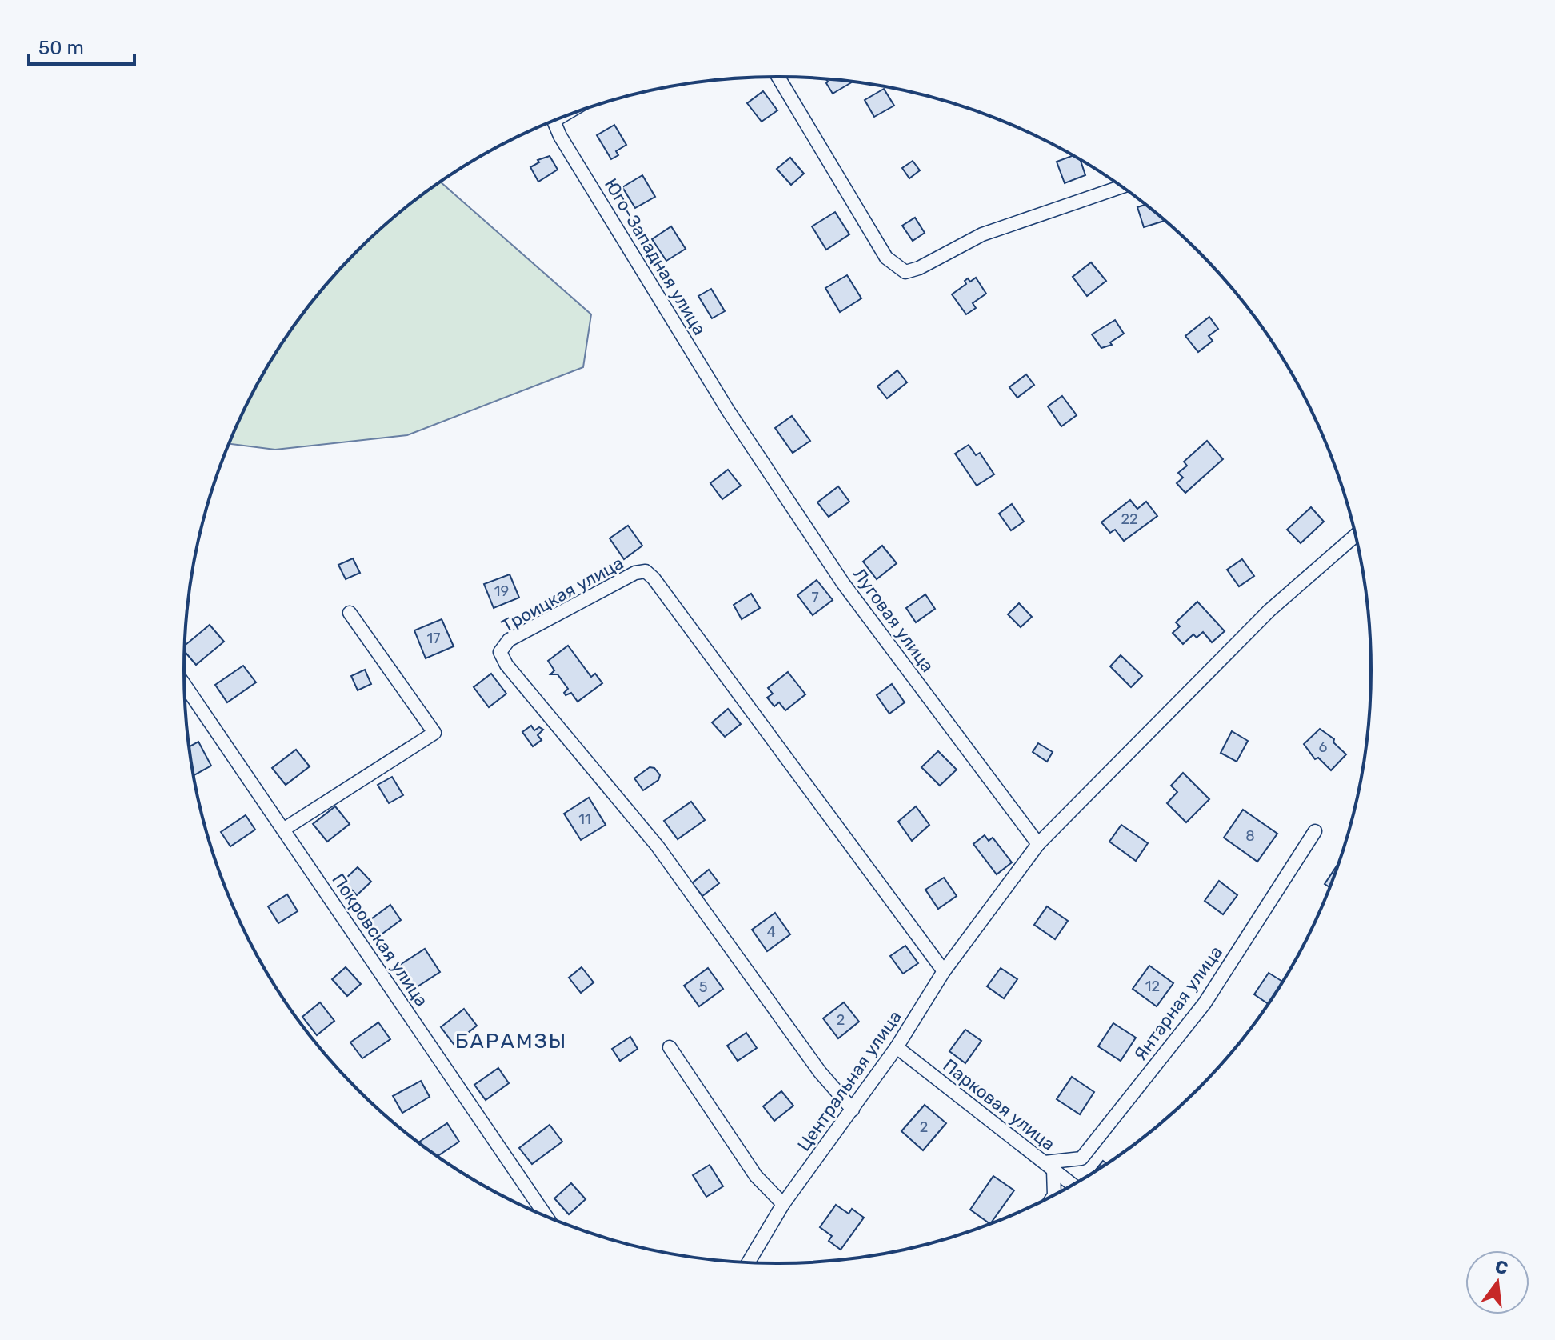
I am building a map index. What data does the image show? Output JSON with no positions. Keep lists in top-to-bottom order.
{
  "streets": {
    "street": [
      "Юго-Западная улица",
      "Троицкая улица",
      "Луговая улица",
      "Покровская улица",
      "Янтарная улица",
      "Центральная улица",
      "Парковая улица"
    ]
  },
  "crossings": [
    ["Юго-Западная улица", "Луговая улица"],
    ["Троицкая улица", "Центральная улица"],
    ["Луговая улица", "Центральная улица"],
    ["Янтарная улица", "Парковая улица"],
    ["Центральная улица", "Парковая улица"]
  ],
  "districts": ["БАРАМЗЫ"],
  "house_numbers": [
    "22",
    "19",
    "7",
    "17",
    "6",
    "11",
    "8",
    "4",
    "12",
    "5",
    "2",
    "2"
  ],
  "scale_bar": "50 m",
  "north": "top"
}
